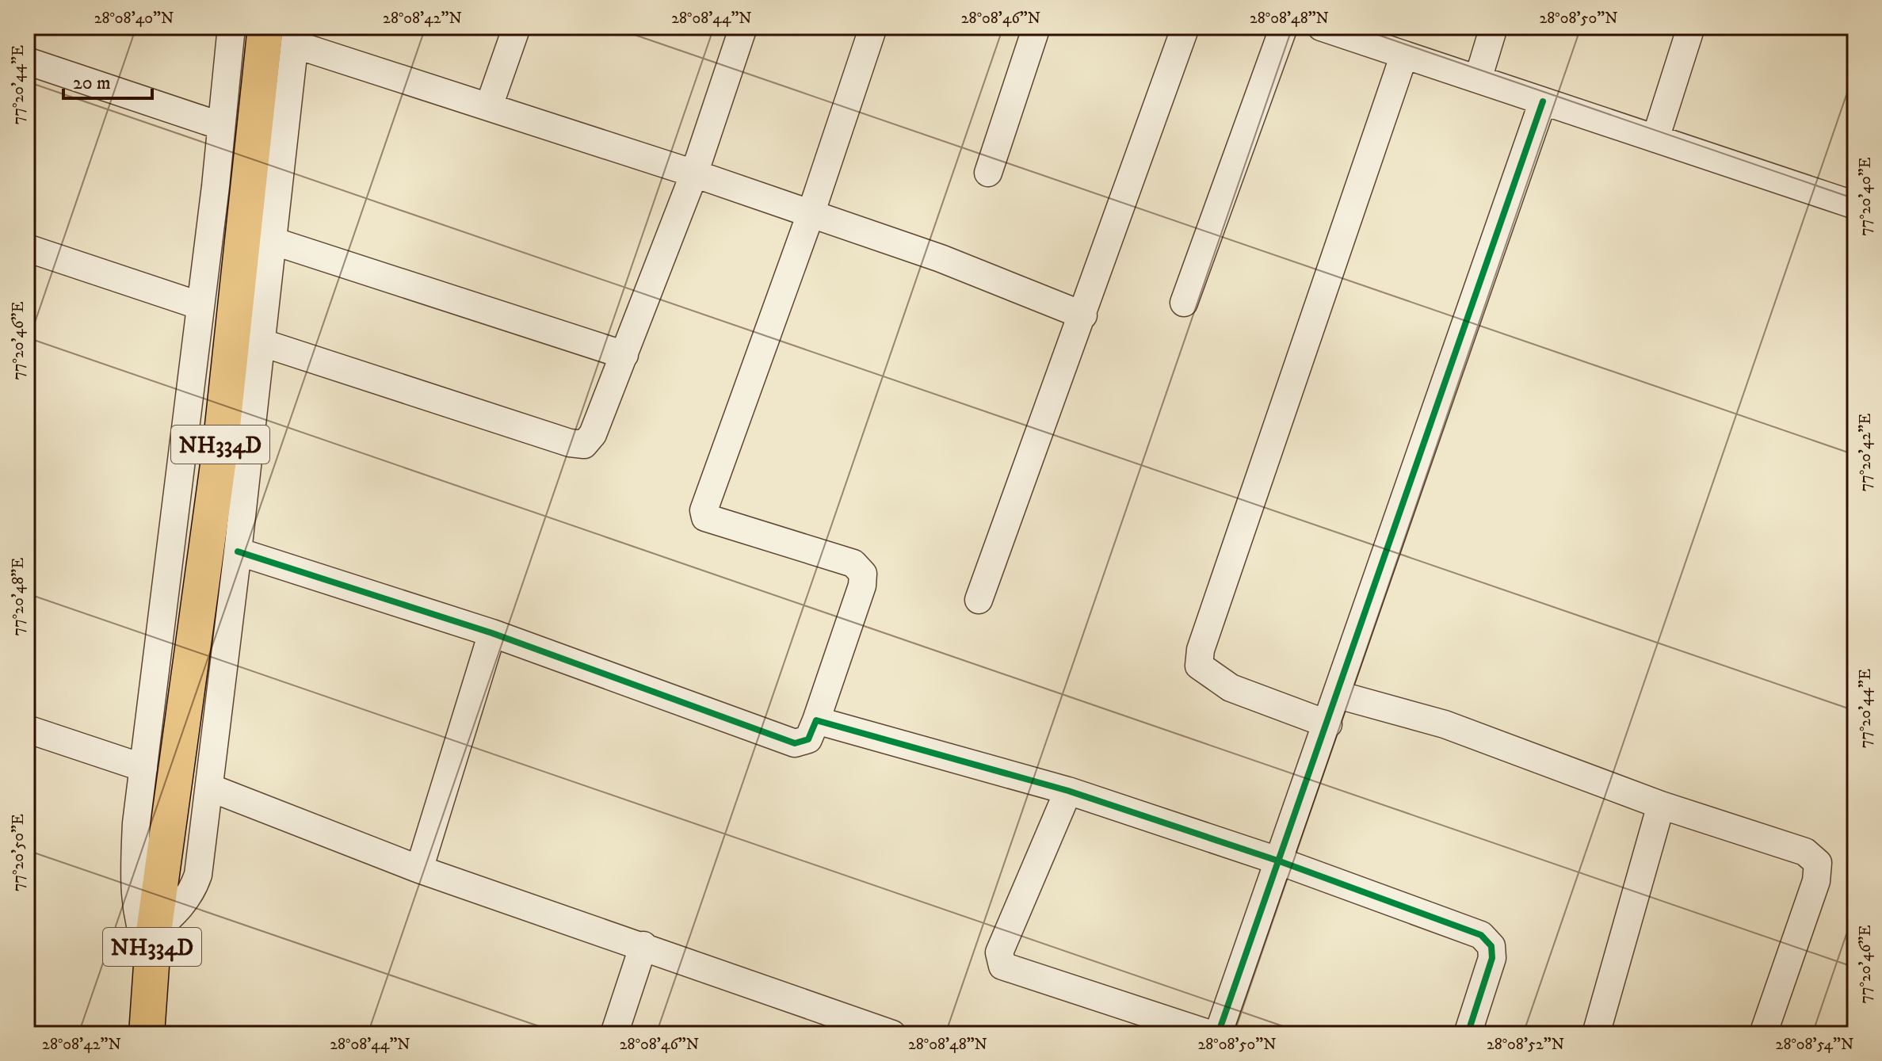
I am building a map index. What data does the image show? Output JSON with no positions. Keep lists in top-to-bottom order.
{
  "streets": {
    "highway": ["NH334D"]
  },
  "scale_bar": "20 m",
  "coordinates": [
    "28°08'40\"N",
    "28°08'42\"N",
    "28°08'44\"N",
    "28°08'46\"N",
    "28°08'48\"N",
    "28°08'50\"N",
    "77°20'44\"E",
    "77°20'40\"E",
    "77°20'46\"E",
    "77°20'42\"E",
    "77°20'48\"E",
    "77°20'50\"E",
    "28°08'52\"N",
    "28°08'54\"N"
  ]
}
